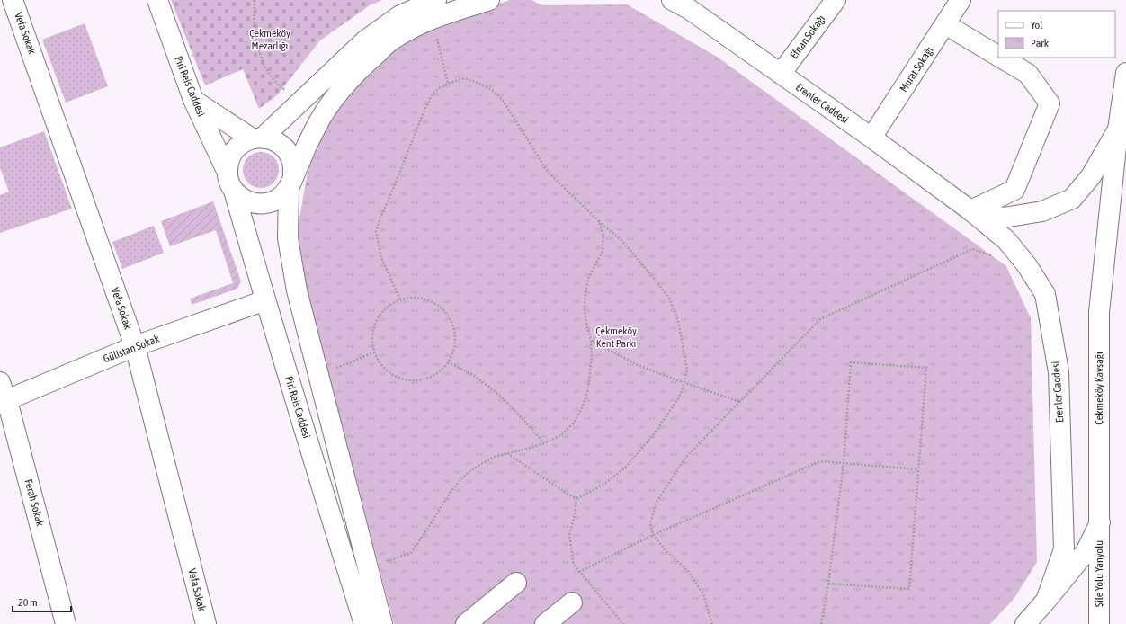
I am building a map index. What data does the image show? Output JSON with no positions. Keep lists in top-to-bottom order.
{
  "streets": {
    "main road": [
      "Vefa Sokak",
      "Efnan Sokağı",
      "Murat Sokağı",
      "Piri Reis Caddesi",
      "Erenler Caddesi",
      "Gülistan Sokak",
      "Çekmeköy Kavşağı",
      "Ferah Sokak",
      "Şile Yolu Yanyolu"
    ]
  },
  "crossings": [
    ["Vefa Sokak", "Gülistan Sokak"],
    ["Efnan Sokağı", "Erenler Caddesi"],
    ["Murat Sokağı", "Erenler Caddesi"],
    ["Piri Reis Caddesi", "Gülistan Sokak"],
    ["Erenler Caddesi", "Çekmeköy Kavşağı"],
    ["Gülistan Sokak", "Ferah Sokak"],
    ["Çekmeköy Kavşağı", "Şile Yolu Yanyolu"]
  ],
  "parks": ["Çekmeköy Mezarlığı", "Çekmeköy Kent Parkı"],
  "legend": ["Yol", "Park"],
  "scale_bar": "20 m"
}
